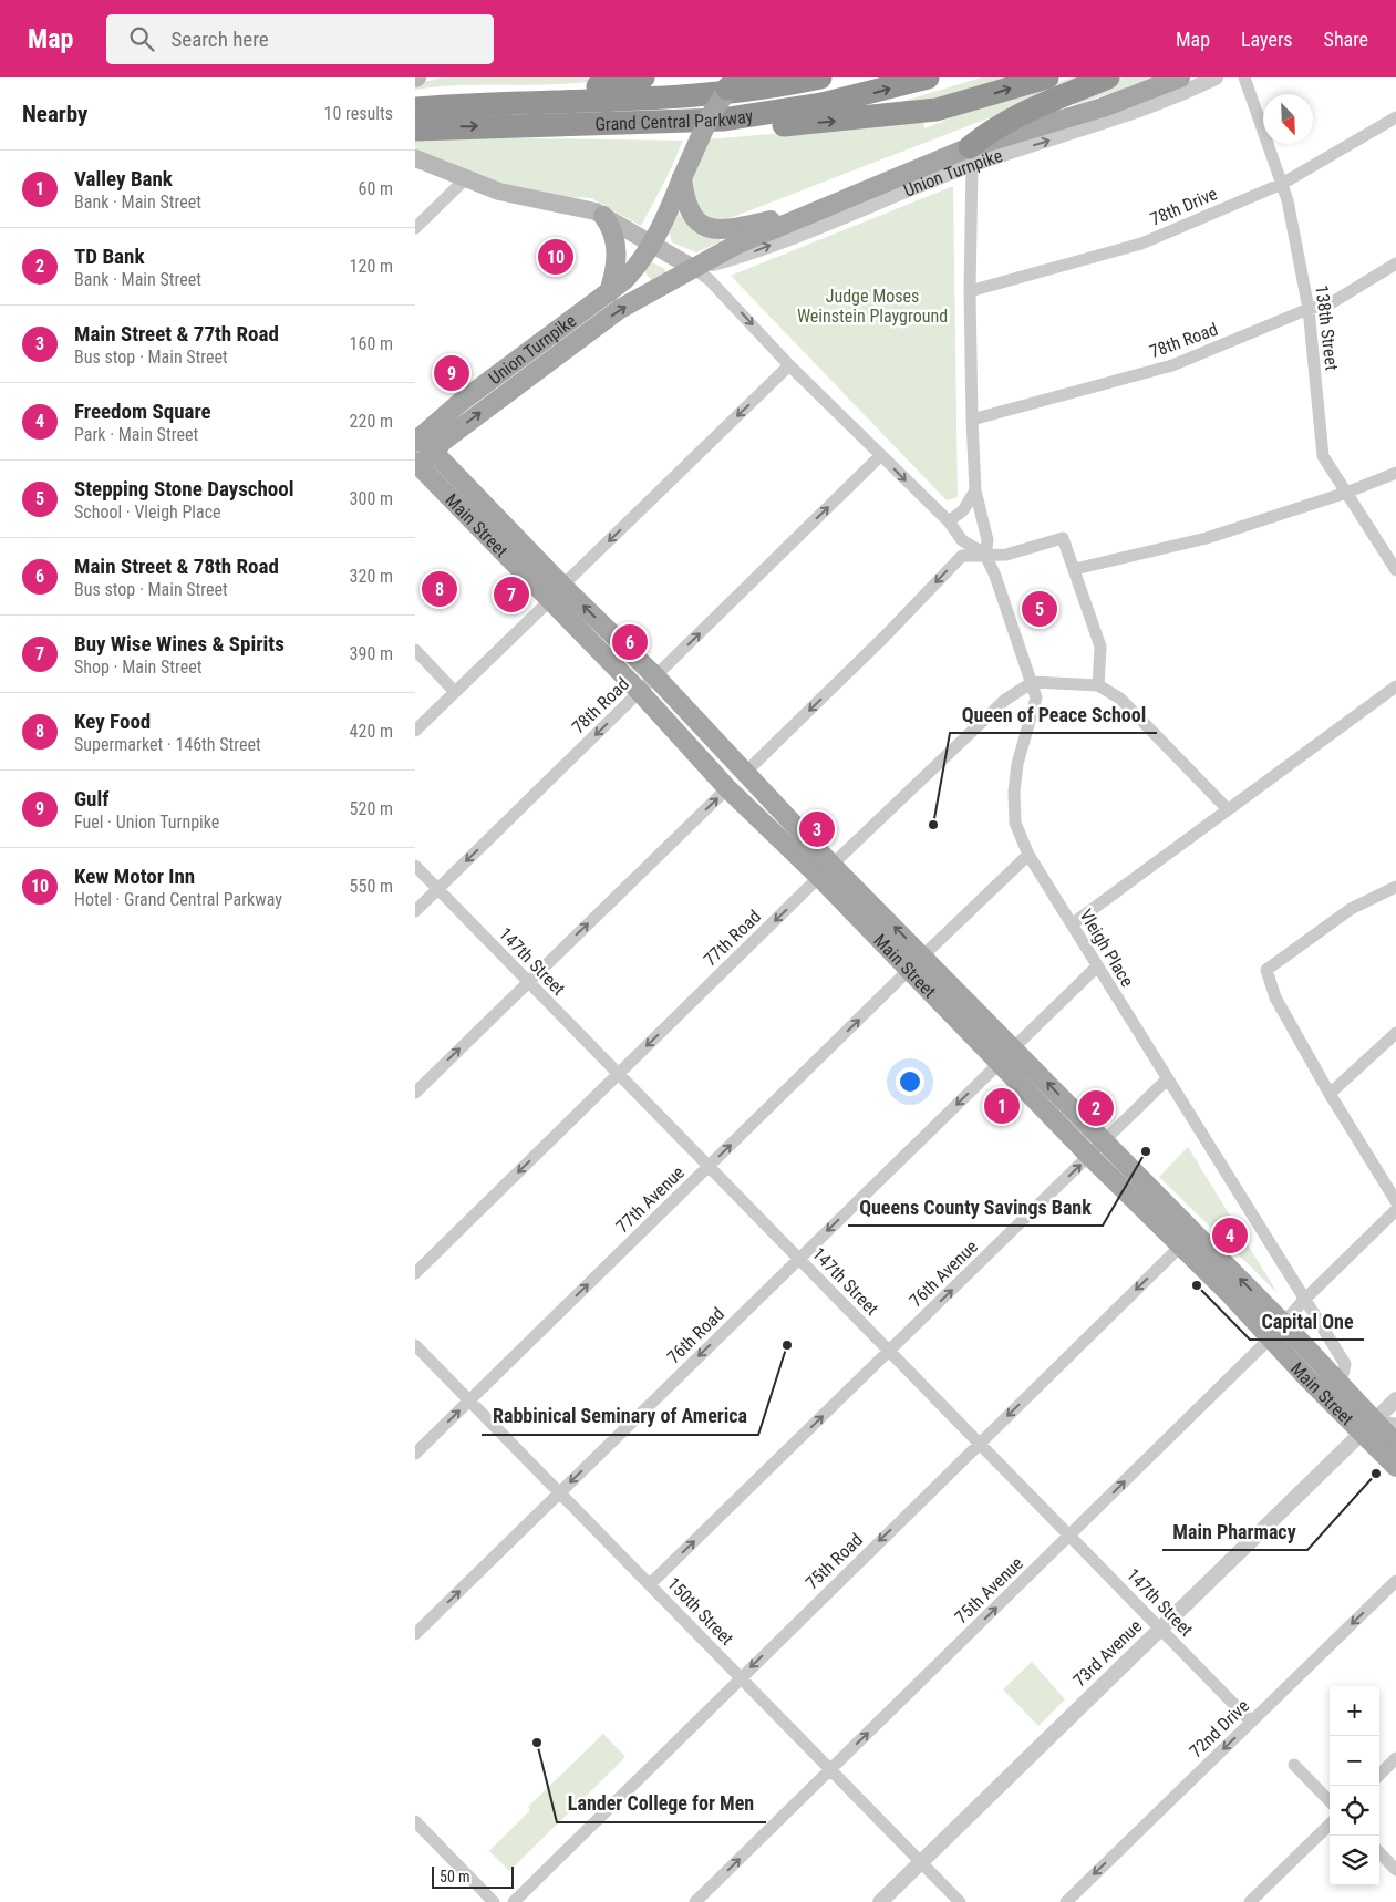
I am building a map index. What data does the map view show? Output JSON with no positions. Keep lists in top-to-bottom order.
{
  "streets": {
    "highway": ["Grand Central Parkway"],
    "main road": ["Union Turnpike", "Main Street"],
    "street": [
      "78th Drive",
      "138th Street",
      "78th Road",
      "77th Road",
      "Vleigh Place",
      "147th Street",
      "77th Avenue",
      "76th Avenue",
      "76th Road",
      "75th Road",
      "75th Avenue",
      "150th Street",
      "73rd Avenue",
      "72nd Drive"
    ]
  },
  "crossings": [
    ["Union Turnpike", "Main Street"],
    ["Union Turnpike", "Vleigh Place"],
    ["78th Drive", "138th Street"],
    ["78th Drive", "Vleigh Place"],
    ["138th Street", "78th Road"],
    ["78th Road", "Main Street"],
    ["78th Road", "Vleigh Place"],
    ["78th Road", "147th Street"],
    ["Main Street", "77th Road"],
    ["Main Street", "Vleigh Place"],
    ["Main Street", "77th Avenue"],
    ["Main Street", "76th Avenue"],
    ["Main Street", "76th Road"],
    ["Main Street", "75th Road"],
    ["Main Street", "75th Avenue"],
    ["Main Street", "73rd Avenue"],
    ["77th Road", "Vleigh Place"],
    ["77th Road", "147th Street"],
    ["Vleigh Place", "76th Avenue"],
    ["Vleigh Place", "76th Road"],
    ["Vleigh Place", "75th Avenue"],
    ["147th Street", "77th Avenue"],
    ["147th Street", "76th Avenue"],
    ["147th Street", "76th Road"],
    ["147th Street", "75th Road"],
    ["147th Street", "75th Avenue"],
    ["147th Street", "73rd Avenue"],
    ["147th Street", "72nd Drive"],
    ["77th Avenue", "150th Street"],
    ["76th Avenue", "150th Street"],
    ["76th Road", "150th Street"],
    ["75th Road", "150th Street"],
    ["75th Avenue", "150th Street"],
    ["150th Street", "73rd Avenue"]
  ],
  "one_way": [
    "77th Road",
    "77th Avenue",
    "76th Avenue",
    "75th Road",
    "75th Avenue",
    "72nd Drive"
  ],
  "parks": ["Judge Moses Weinstein Playground"],
  "places": [
    "Queen of Peace School",
    "Queens County Savings Bank",
    "Capital One",
    "Rabbinical Seminary of America",
    "Main Pharmacy",
    "Lander College for Men"
  ],
  "scale_bar": "50 m",
  "north": "bottom right",
  "page": {
    "header": "Map",
    "search": "Search here",
    "nav": ["Map", "Layers", "Share"],
    "heading": ["Nearby", "10 results"],
    "list": [
      {
        "mark": "1",
        "name": "Valley Bank",
        "note": "Bank · Main Street",
        "value": "60 m"
      },
      {
        "mark": "2",
        "name": "TD Bank",
        "note": "Bank · Main Street",
        "value": "120 m"
      },
      {
        "mark": "3",
        "name": "Main Street & 77th Road",
        "note": "Bus stop · Main Street",
        "value": "160 m"
      },
      {
        "mark": "4",
        "name": "Freedom Square",
        "note": "Park · Main Street",
        "value": "220 m"
      },
      {
        "mark": "5",
        "name": "Stepping Stone Dayschool",
        "note": "School · Vleigh Place",
        "value": "300 m"
      },
      {
        "mark": "6",
        "name": "Main Street & 78th Road",
        "note": "Bus stop · Main Street",
        "value": "320 m"
      },
      {
        "mark": "7",
        "name": "Buy Wise Wines & Spirits",
        "note": "Shop · Main Street",
        "value": "390 m"
      },
      {
        "mark": "8",
        "name": "Key Food",
        "note": "Supermarket · 146th Street",
        "value": "420 m"
      },
      {
        "mark": "9",
        "name": "Gulf",
        "note": "Fuel · Union Turnpike",
        "value": "520 m"
      },
      {
        "mark": "10",
        "name": "Kew Motor Inn",
        "note": "Hotel · Grand Central Parkway",
        "value": "550 m"
      }
    ],
    "pins": [
      "10",
      "9",
      "8",
      "7",
      "5",
      "6",
      "3",
      "1",
      "2",
      "4"
    ],
    "map_buttons": ["+", "−"],
    "scale": "50 m"
  }
}
